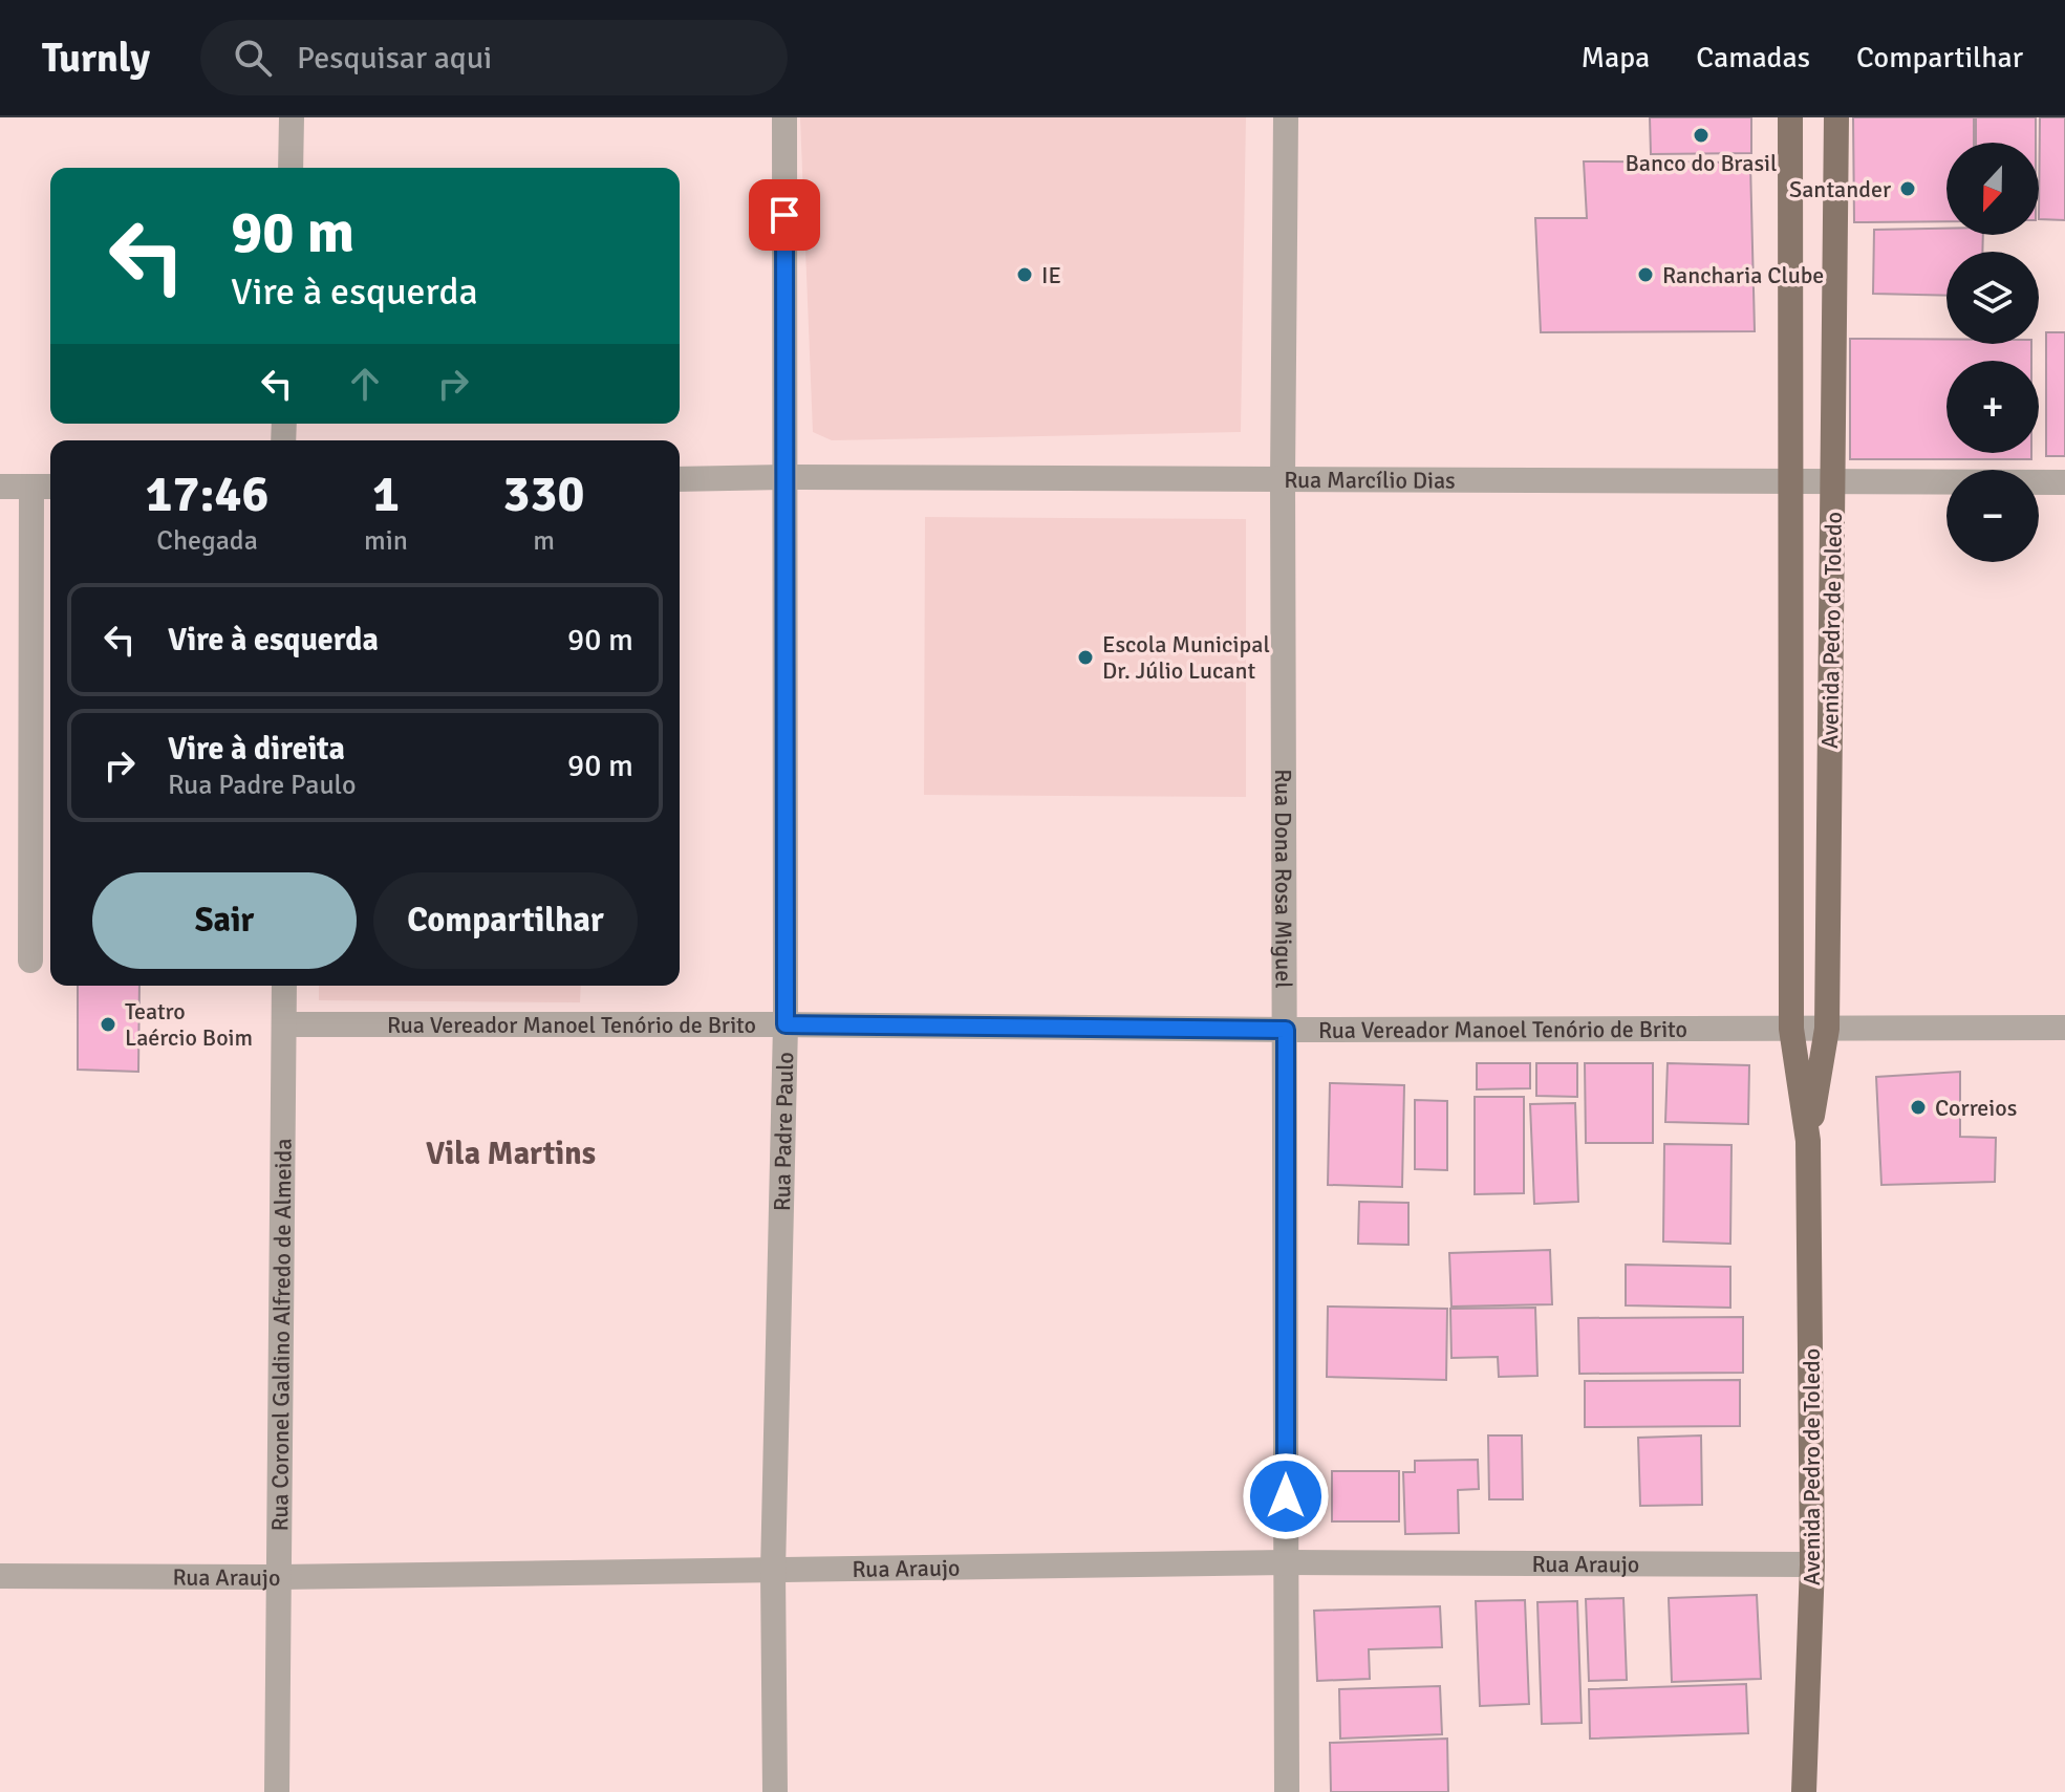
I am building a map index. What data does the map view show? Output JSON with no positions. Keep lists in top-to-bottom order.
{
  "streets": {
    "main road": ["Avenida Pedro de Toledo"],
    "street": [
      "Rua Marcílio Dias",
      "Rua Dona Rosa Miguel",
      "Rua Vereador Manoel Tenório de Brito",
      "Rua Padre Paulo",
      "Rua Coronel Galdino Alfredo de Almeida",
      "Rua Araujo"
    ]
  },
  "crossings": [
    ["Rua Marcílio Dias", "Avenida Pedro de Toledo"],
    ["Rua Marcílio Dias", "Rua Dona Rosa Miguel"],
    ["Rua Marcílio Dias", "Rua Padre Paulo"],
    ["Avenida Pedro de Toledo", "Rua Vereador Manoel Tenório de Brito"],
    ["Avenida Pedro de Toledo", "Rua Araujo"],
    ["Rua Dona Rosa Miguel", "Rua Vereador Manoel Tenório de Brito"],
    ["Rua Dona Rosa Miguel", "Rua Araujo"],
    ["Rua Vereador Manoel Tenório de Brito", "Rua Padre Paulo"],
    ["Rua Vereador Manoel Tenório de Brito", "Rua Coronel Galdino Alfredo de Almeida"],
    ["Rua Padre Paulo", "Rua Araujo"],
    ["Rua Coronel Galdino Alfredo de Almeida", "Rua Araujo"]
  ],
  "districts": ["Vila Martins"],
  "places": [
    "Banco do Brasil",
    "Santander",
    "IE",
    "Rancharia Clube",
    "Escola Municipal Dr. Júlio Lucant",
    "Teatro Laércio Boim",
    "Correios"
  ],
  "north": "bottom",
  "page": {
    "header": "Turnly",
    "search": "Pesquisar aqui",
    "nav": ["Mapa", "Camadas", "Compartilhar"],
    "map_buttons": ["+", "−"],
    "turn": ["90 m", "Vire à esquerda"],
    "eta": [
      "17:46",
      "Chegada",
      "1",
      "min",
      "330",
      "m"
    ],
    "list": [
      {
        "name": "Vire à esquerda",
        "value": "90 m"
      },
      {
        "name": "Vire à direita",
        "note": "Rua Padre Paulo",
        "value": "90 m"
      }
    ],
    "buttons": ["Sair", "Compartilhar"]
  }
}
